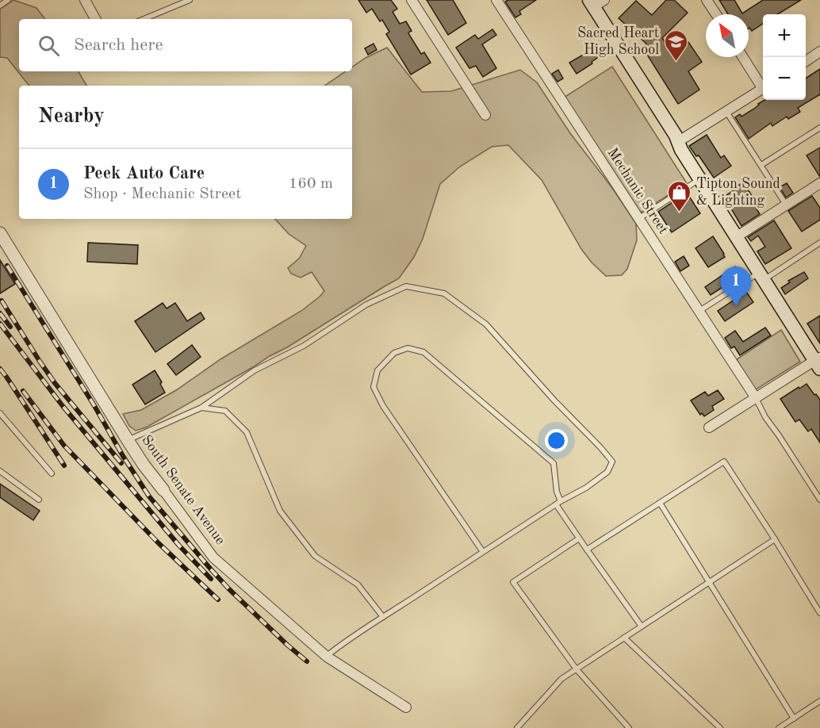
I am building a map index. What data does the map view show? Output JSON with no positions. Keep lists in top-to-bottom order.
{
  "streets": {
    "street": ["Mechanic Street", "South Senate Avenue"]
  },
  "places": {
    "school or university": ["Sacred Heart High School"],
    "shop": ["Tipton Sound & Lighting"]
  },
  "north": "top left",
  "page": {
    "map_buttons": ["+", "−"],
    "search": "Search here",
    "heading": "Nearby",
    "list": [
      {
        "mark": "1",
        "name": "Peek Auto Care",
        "note": "Shop · Mechanic Street",
        "value": "160 m"
      }
    ],
    "pins": "1"
  }
}
